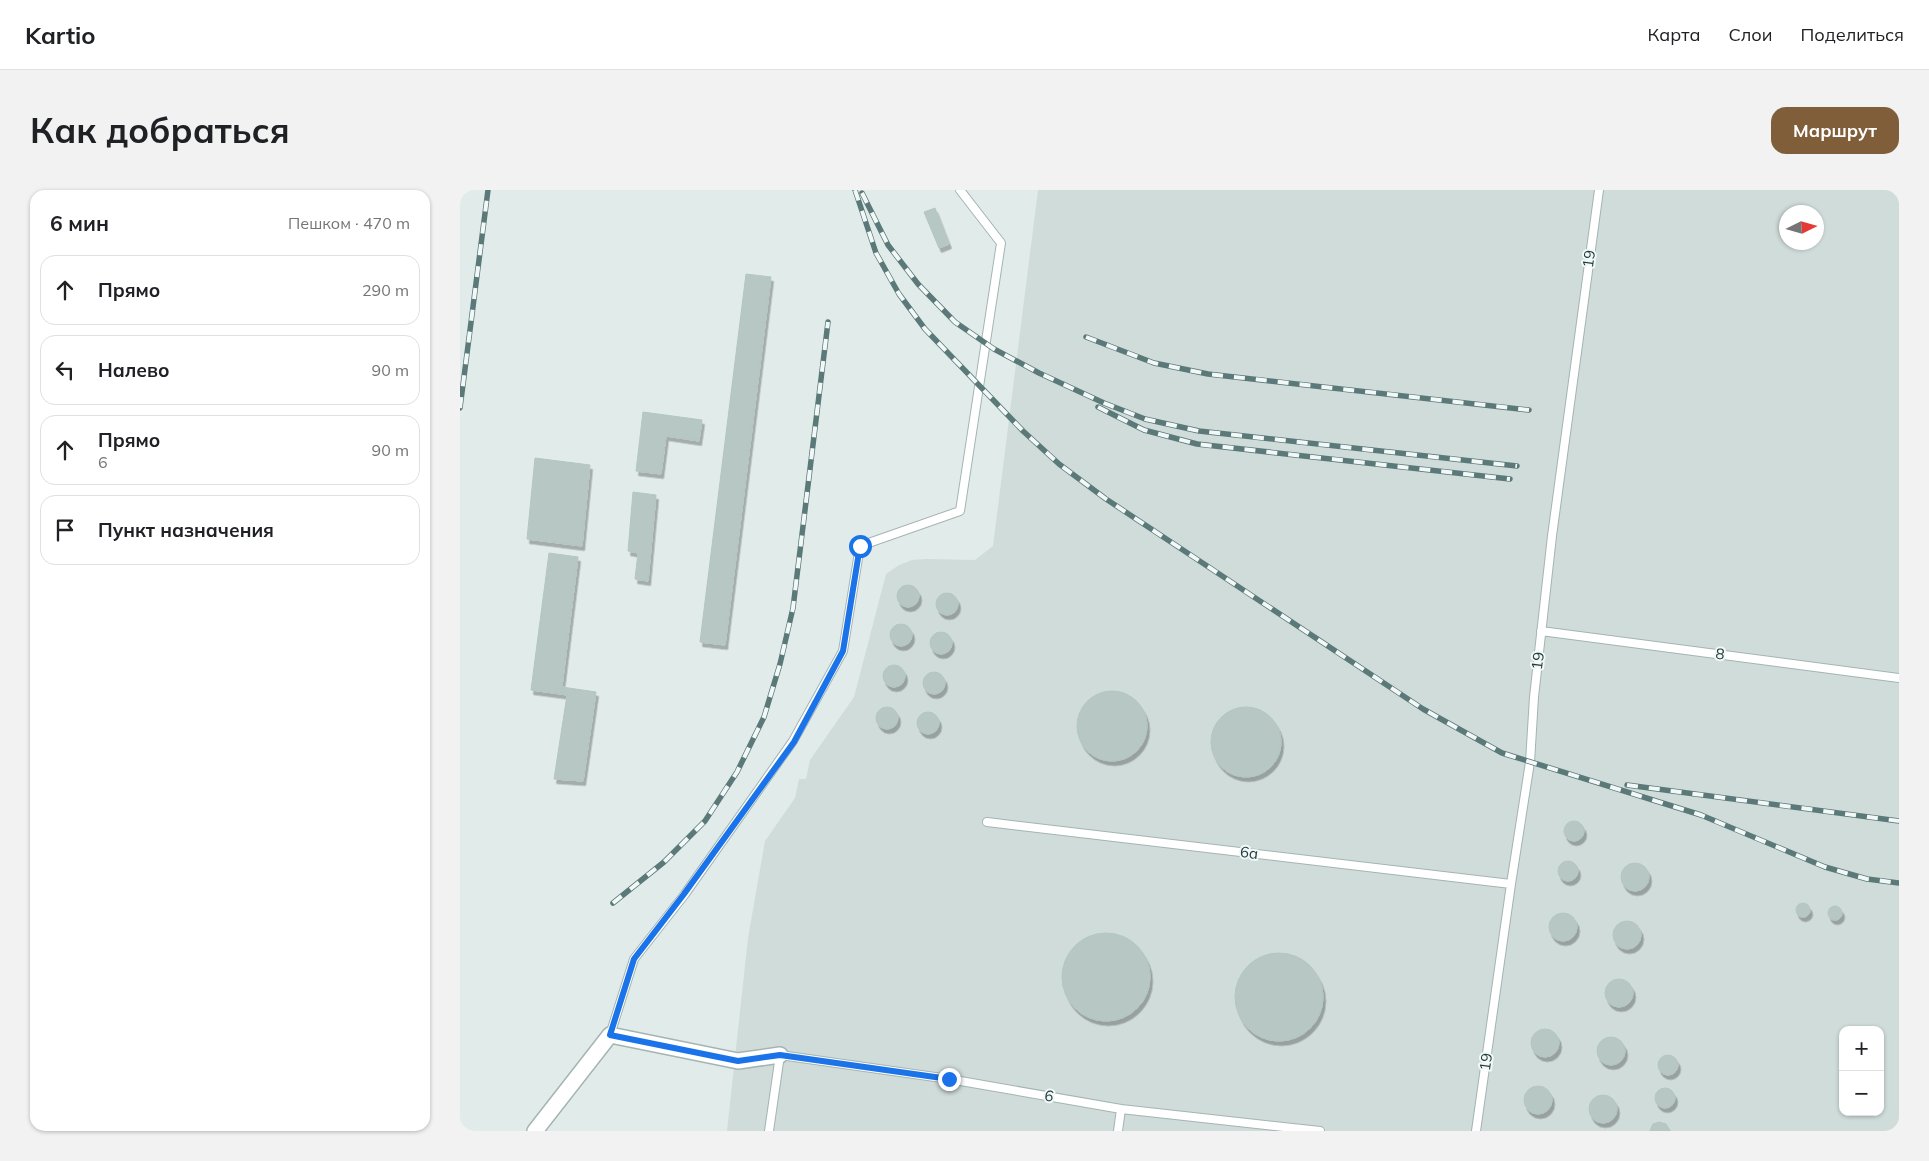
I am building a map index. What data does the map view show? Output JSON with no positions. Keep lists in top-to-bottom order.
{
  "streets": {
    "lane": [
      "19",
      "8",
      "6a",
      "6"
    ]
  },
  "crossings": [
    ["19", "8"],
    ["19", "6a"]
  ],
  "north": "right",
  "page": {
    "header": "Kartio",
    "nav": ["Карта", "Слои", "Поделиться"],
    "buttons": "Маршрут",
    "title": "Как добраться",
    "heading": ["6 мин", "Пешком · 470 m"],
    "list": [
      ["Прямо", "290 m"],
      ["Налево", "90 m"],
      ["Прямо", "6", "90 m"],
      "Пункт назначения"
    ],
    "map_buttons": ["+", "−"]
  }
}
